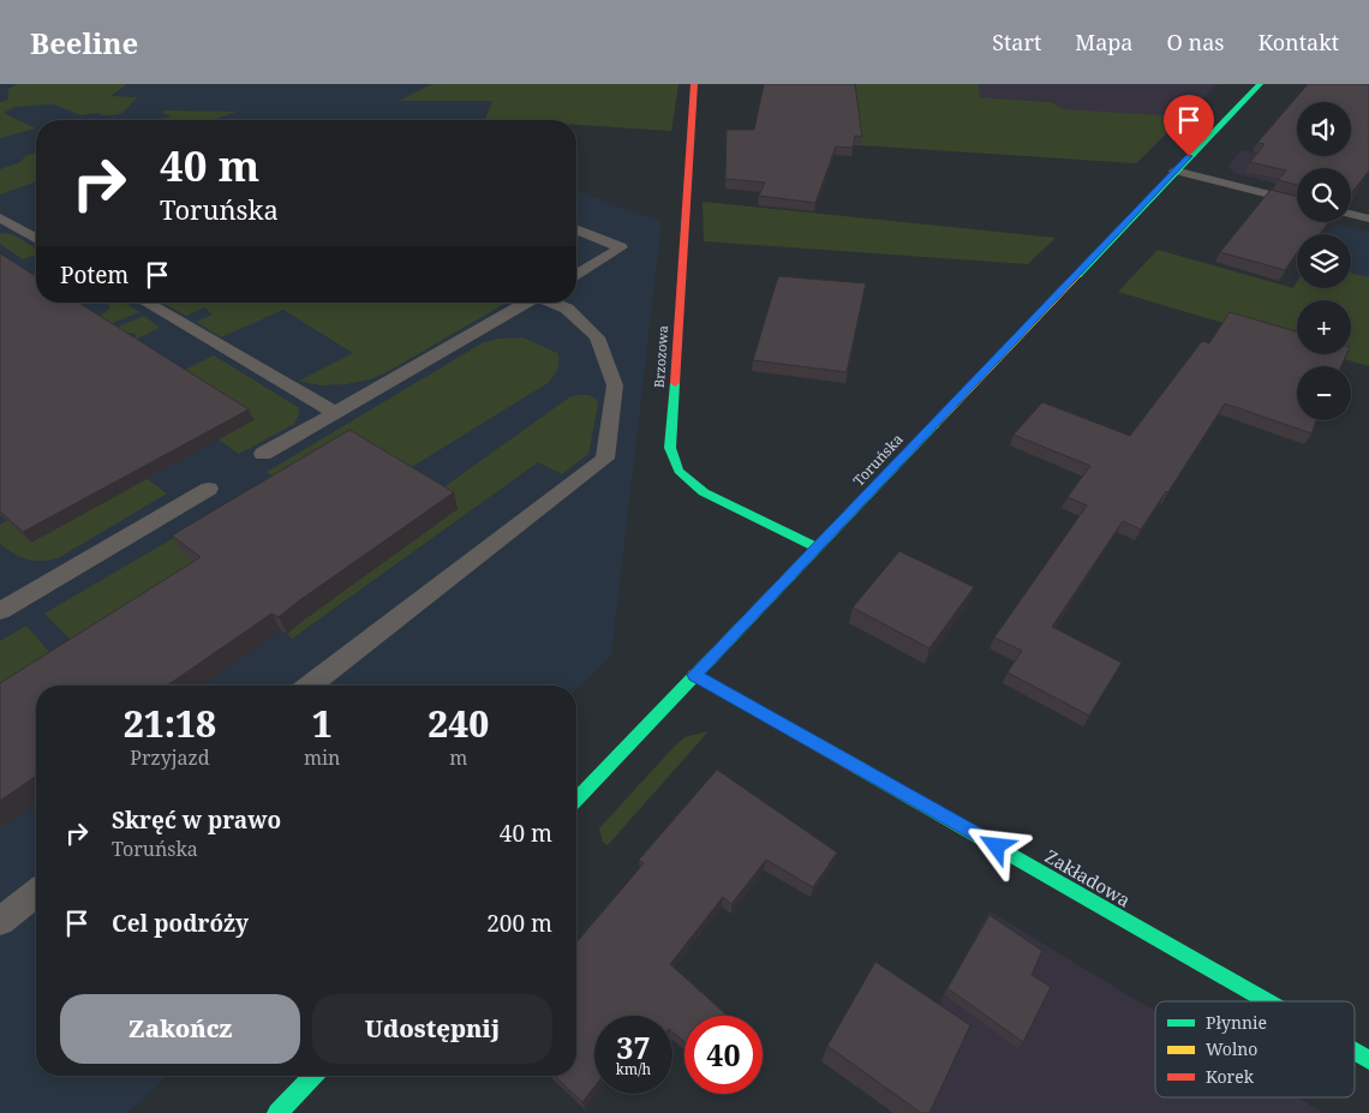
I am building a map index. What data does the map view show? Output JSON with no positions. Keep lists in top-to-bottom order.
{
  "streets": {
    "street": ["Brzozowa", "Toruńska", "Zakładowa"]
  },
  "crossings": [
    ["Brzozowa", "Toruńska"],
    ["Toruńska", "Zakładowa"]
  ],
  "legend": ["Płynnie", "Wolno", "Korek"],
  "page": {
    "header": "Beeline",
    "nav": [
      "Start",
      "Mapa",
      "O nas",
      "Kontakt"
    ],
    "map_buttons": ["+", "−"],
    "turn": ["40 m", "Toruńska"],
    "then": "Potem",
    "eta": [
      "21:18",
      "Przyjazd",
      "1",
      "min",
      "240",
      "m"
    ],
    "list": [
      {
        "name": "Skręć w prawo",
        "note": "Toruńska",
        "value": "40 m"
      },
      {
        "name": "Cel podróży",
        "value": "200 m"
      }
    ],
    "buttons": ["Zakończ", "Udostępnij"],
    "speed": "37 km/h",
    "limit": "40"
  }
}
